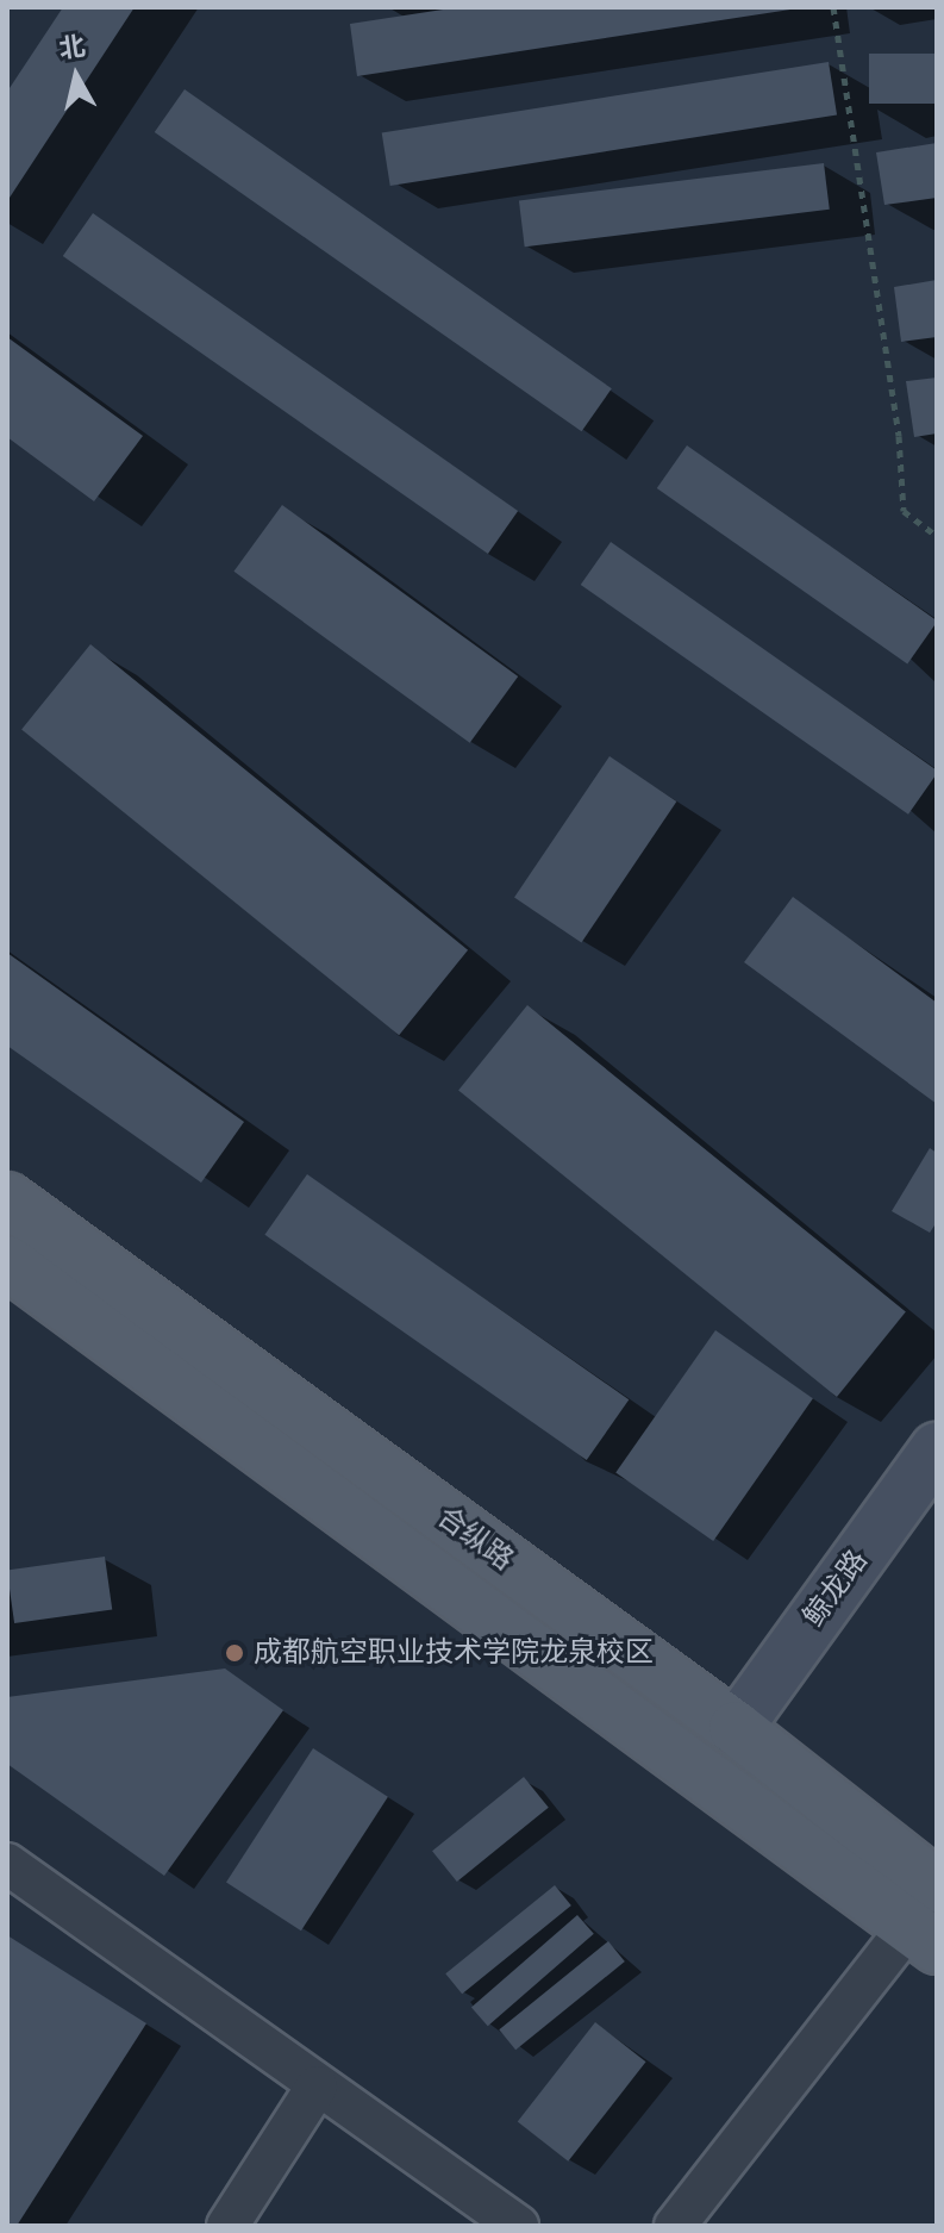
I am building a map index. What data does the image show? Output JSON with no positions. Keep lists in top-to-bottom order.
{
  "streets": {
    "main road": ["合纵路"],
    "street": ["鲸龙路"]
  },
  "crossings": [
    ["合纵路", "鲸龙路"]
  ],
  "places": ["成都航空职业技术学院龙泉校区"],
  "north": "top"
}
